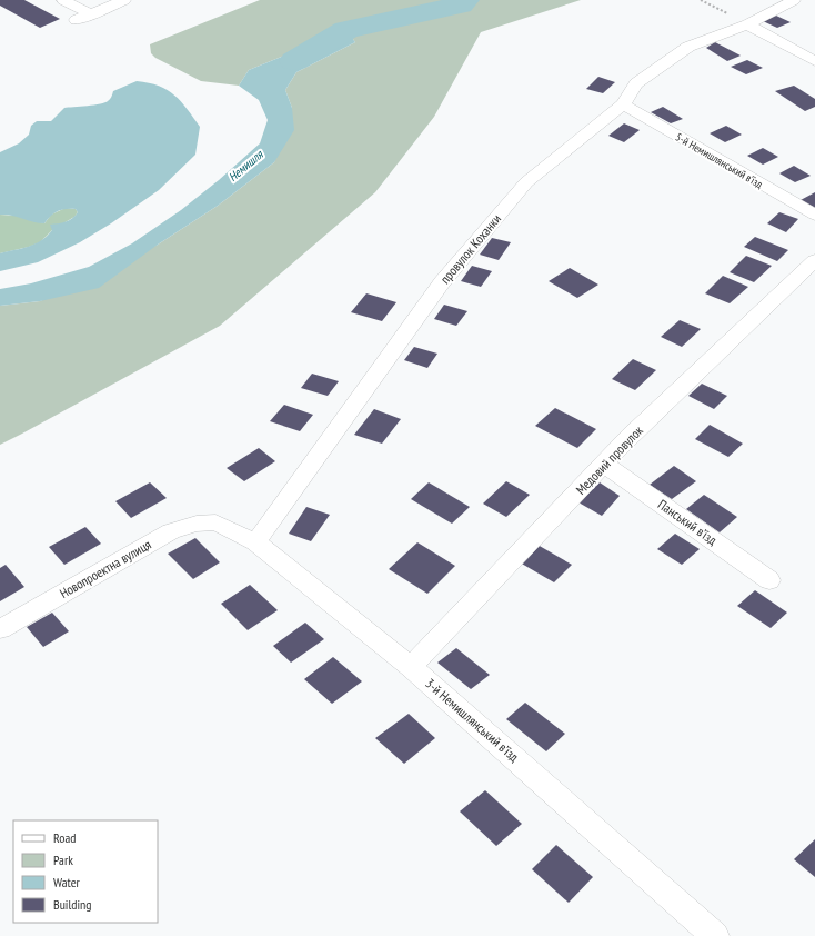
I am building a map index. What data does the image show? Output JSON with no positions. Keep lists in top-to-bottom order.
{
  "streets": {
    "street": [
      "5-й Немишлянський в’їзд",
      "провулок Коханки",
      "Медовий провулок",
      "Панський в’їзд",
      "Новопроектна вулиця",
      "3-й Немишлянський в’їзд"
    ]
  },
  "crossings": [
    ["5-й Немишлянський в’їзд", "провулок Коханки"],
    ["провулок Коханки", "3-й Немишлянський в’їзд"],
    ["Медовий провулок", "Панський в’їзд"],
    ["Медовий провулок", "3-й Немишлянський в’їзд"],
    ["Новопроектна вулиця", "3-й Немишлянський в’їзд"]
  ],
  "water": ["Немишля"],
  "legend": [
    "Road",
    "Park",
    "Water",
    "Building"
  ]
}
